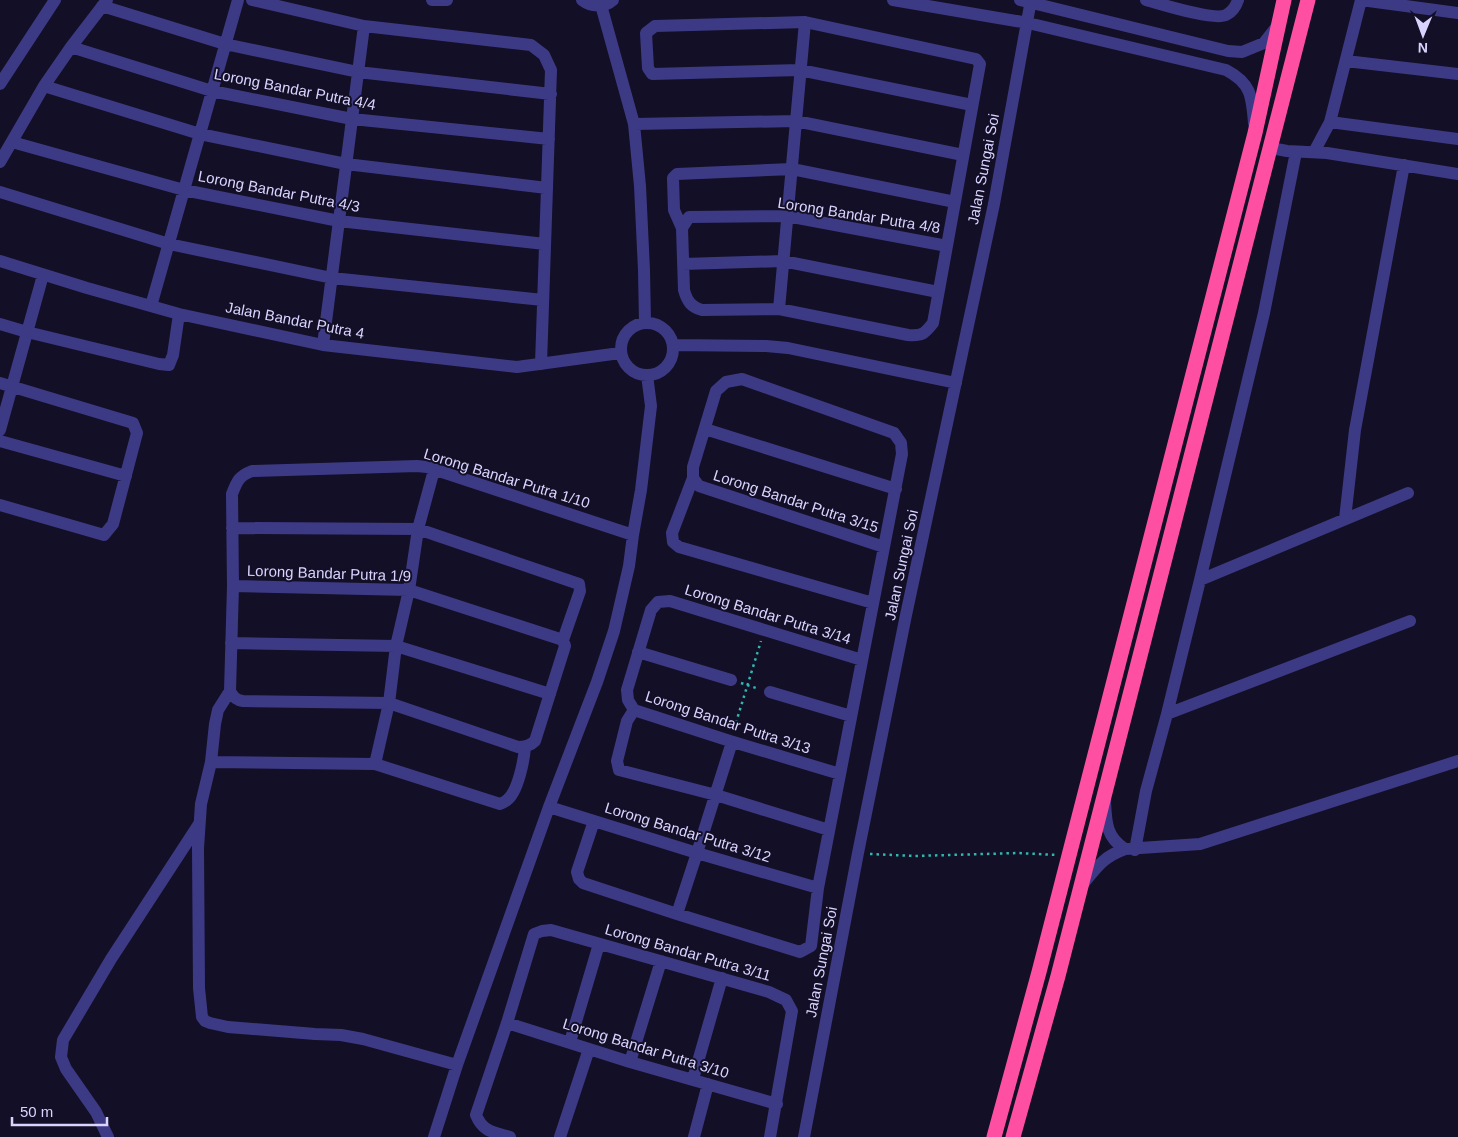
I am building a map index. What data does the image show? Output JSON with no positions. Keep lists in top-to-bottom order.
{
  "streets": {
    "street": [
      "Lorong Bandar Putra 4/4",
      "Jalan Sungai Soi",
      "Lorong Bandar Putra 4/3",
      "Lorong Bandar Putra 4/8",
      "Jalan Bandar Putra 4",
      "Lorong Bandar Putra 1/10",
      "Lorong Bandar Putra 3/15",
      "Lorong Bandar Putra 1/9",
      "Lorong Bandar Putra 3/14",
      "Lorong Bandar Putra 3/13",
      "Lorong Bandar Putra 3/12",
      "Lorong Bandar Putra 3/11",
      "Lorong Bandar Putra 3/10"
    ]
  },
  "crossings": [
    ["Lorong Bandar Putra 3/14", "Lorong Bandar Putra 3/13"],
    ["Lorong Bandar Putra 3/11", "Lorong Bandar Putra 3/10"]
  ],
  "scale_bar": "50 m",
  "north": "bottom"
}
